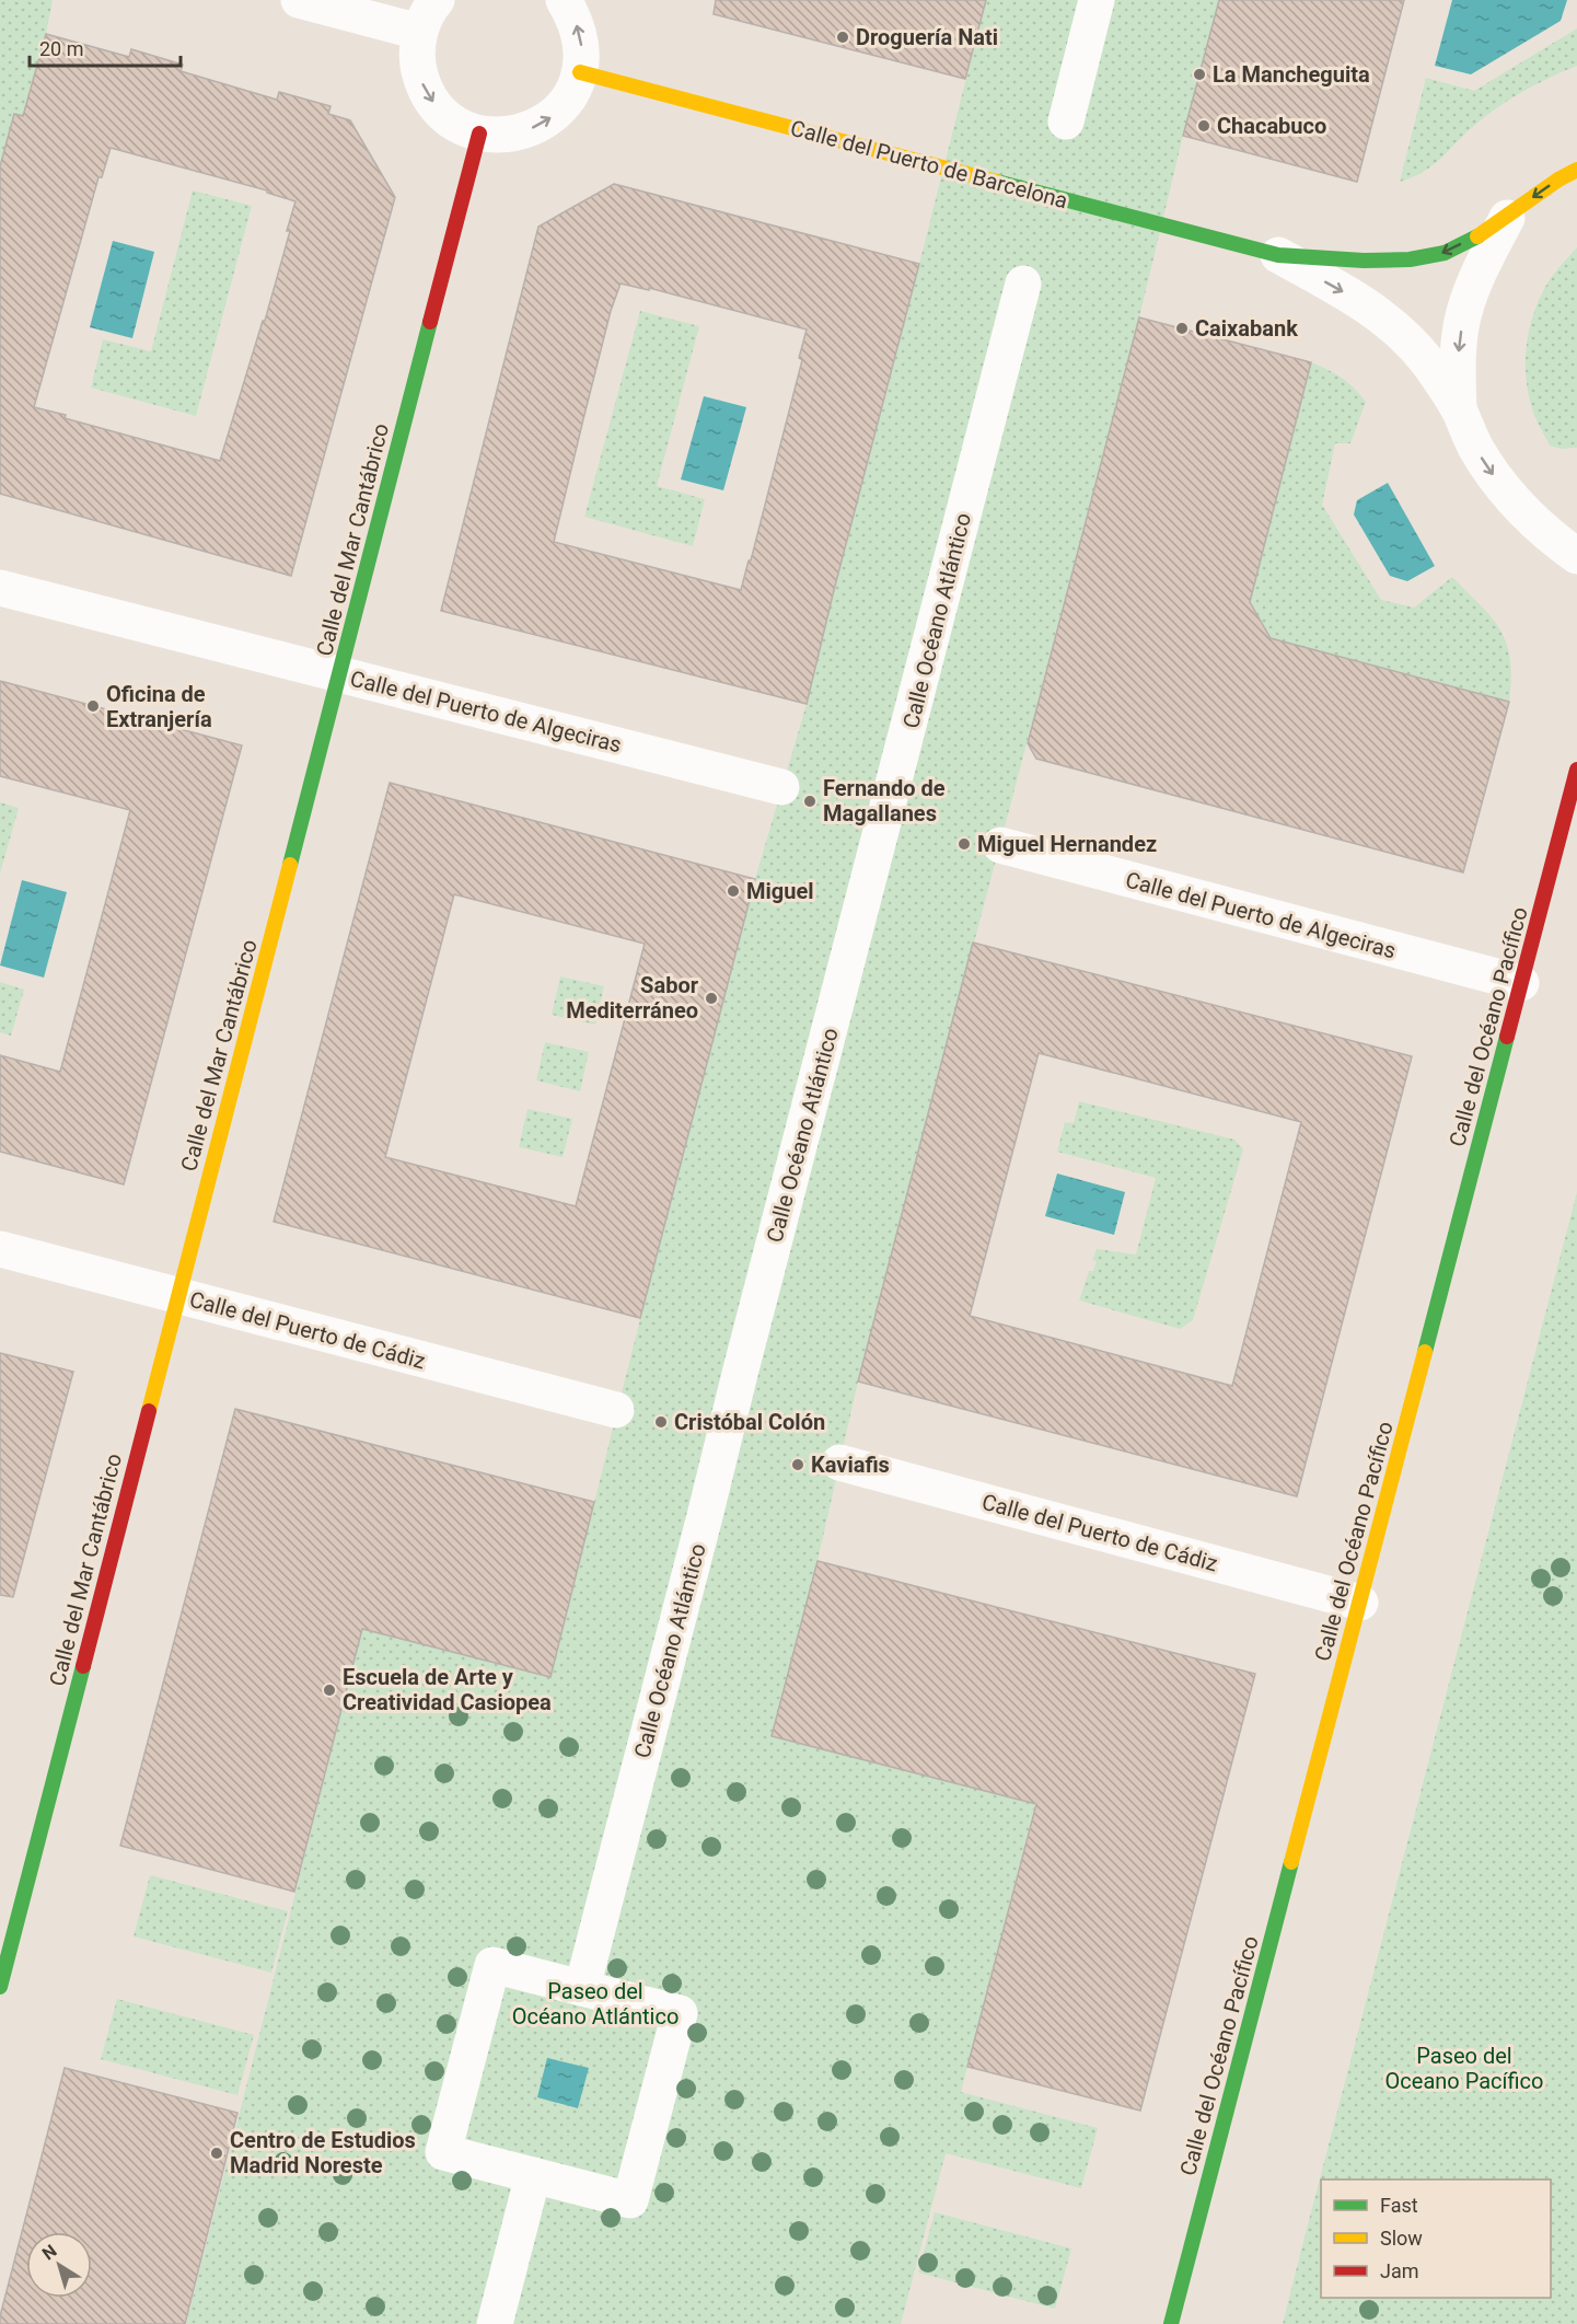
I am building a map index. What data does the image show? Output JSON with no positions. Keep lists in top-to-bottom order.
{
  "streets": {
    "street": [
      "Calle del Puerto de Barcelona",
      "Calle del Mar Cantábrico",
      "Calle Océano Atlántico",
      "Calle del Puerto de Algeciras",
      "Calle del Océano Pacífico",
      "Calle del Puerto de Cádiz"
    ]
  },
  "crossings": [
    ["Calle del Mar Cantábrico", "Calle del Puerto de Algeciras"],
    ["Calle del Mar Cantábrico", "Calle del Puerto de Cádiz"],
    ["Calle del Puerto de Algeciras", "Calle del Océano Pacífico"],
    ["Calle del Océano Pacífico", "Calle del Puerto de Cádiz"]
  ],
  "parks": ["Paseo del Océano Atlántico", "Paseo del Oceano Pacífico"],
  "places": [
    "Droguería Nati",
    "La Mancheguita",
    "Chacabuco",
    "Caixabank",
    "Oficina de Extranjería",
    "Fernando de Magallanes",
    "Miguel Hernandez",
    "Miguel",
    "Sabor Mediterráneo",
    "Cristóbal Colón",
    "Kaviafis",
    "Escuela de Arte y Creatividad Casiopea",
    "Centro de Estudios Madrid Noreste"
  ],
  "legend": ["Fast", "Slow", "Jam"],
  "scale_bar": "20 m",
  "north": "top left"
}
